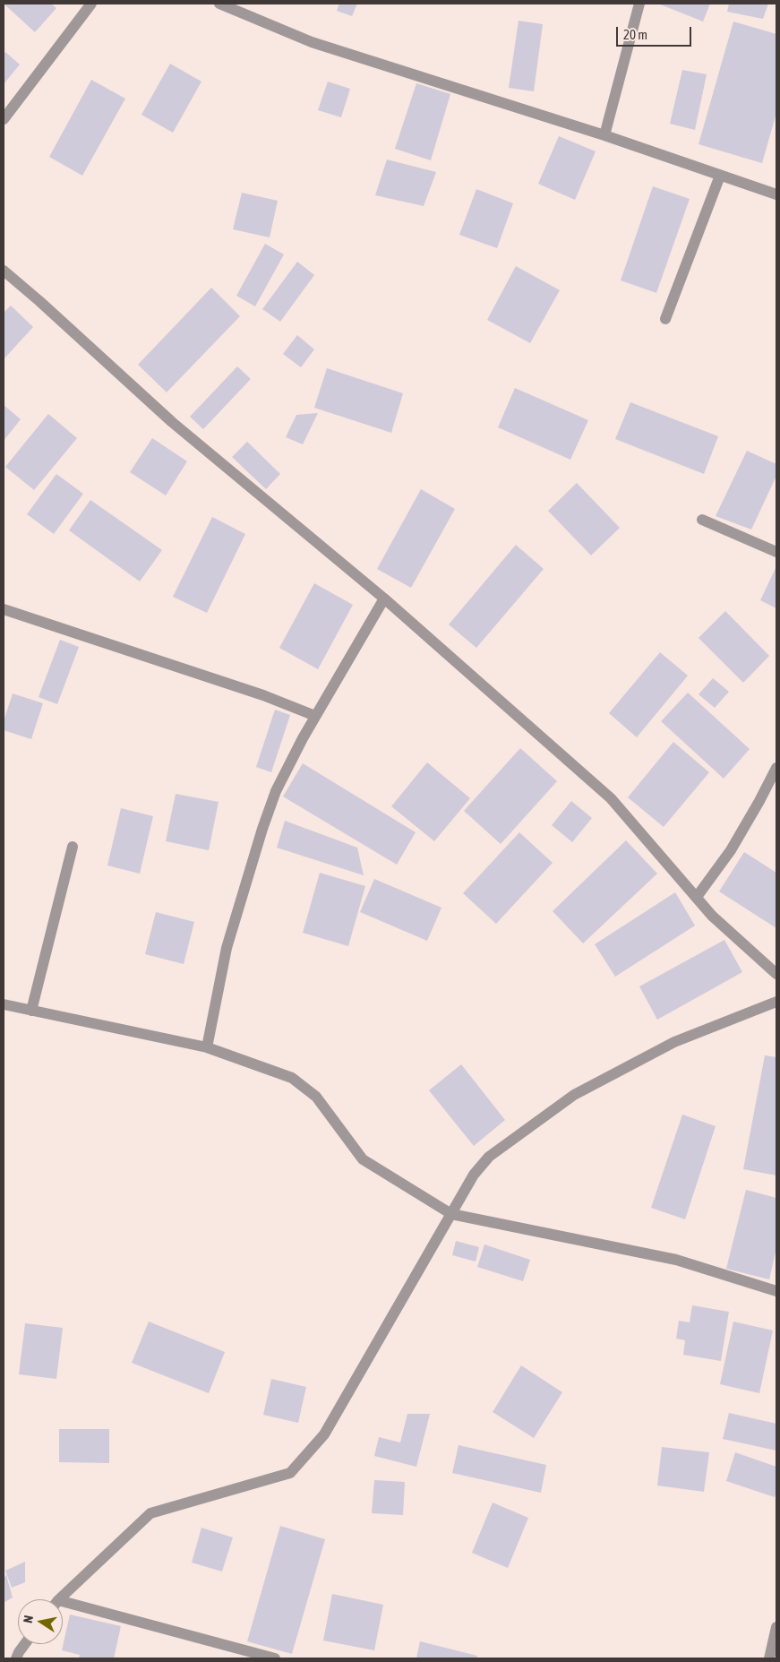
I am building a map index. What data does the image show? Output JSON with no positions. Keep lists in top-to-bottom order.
{
  "scale_bar": "20 m",
  "north": "left"
}
